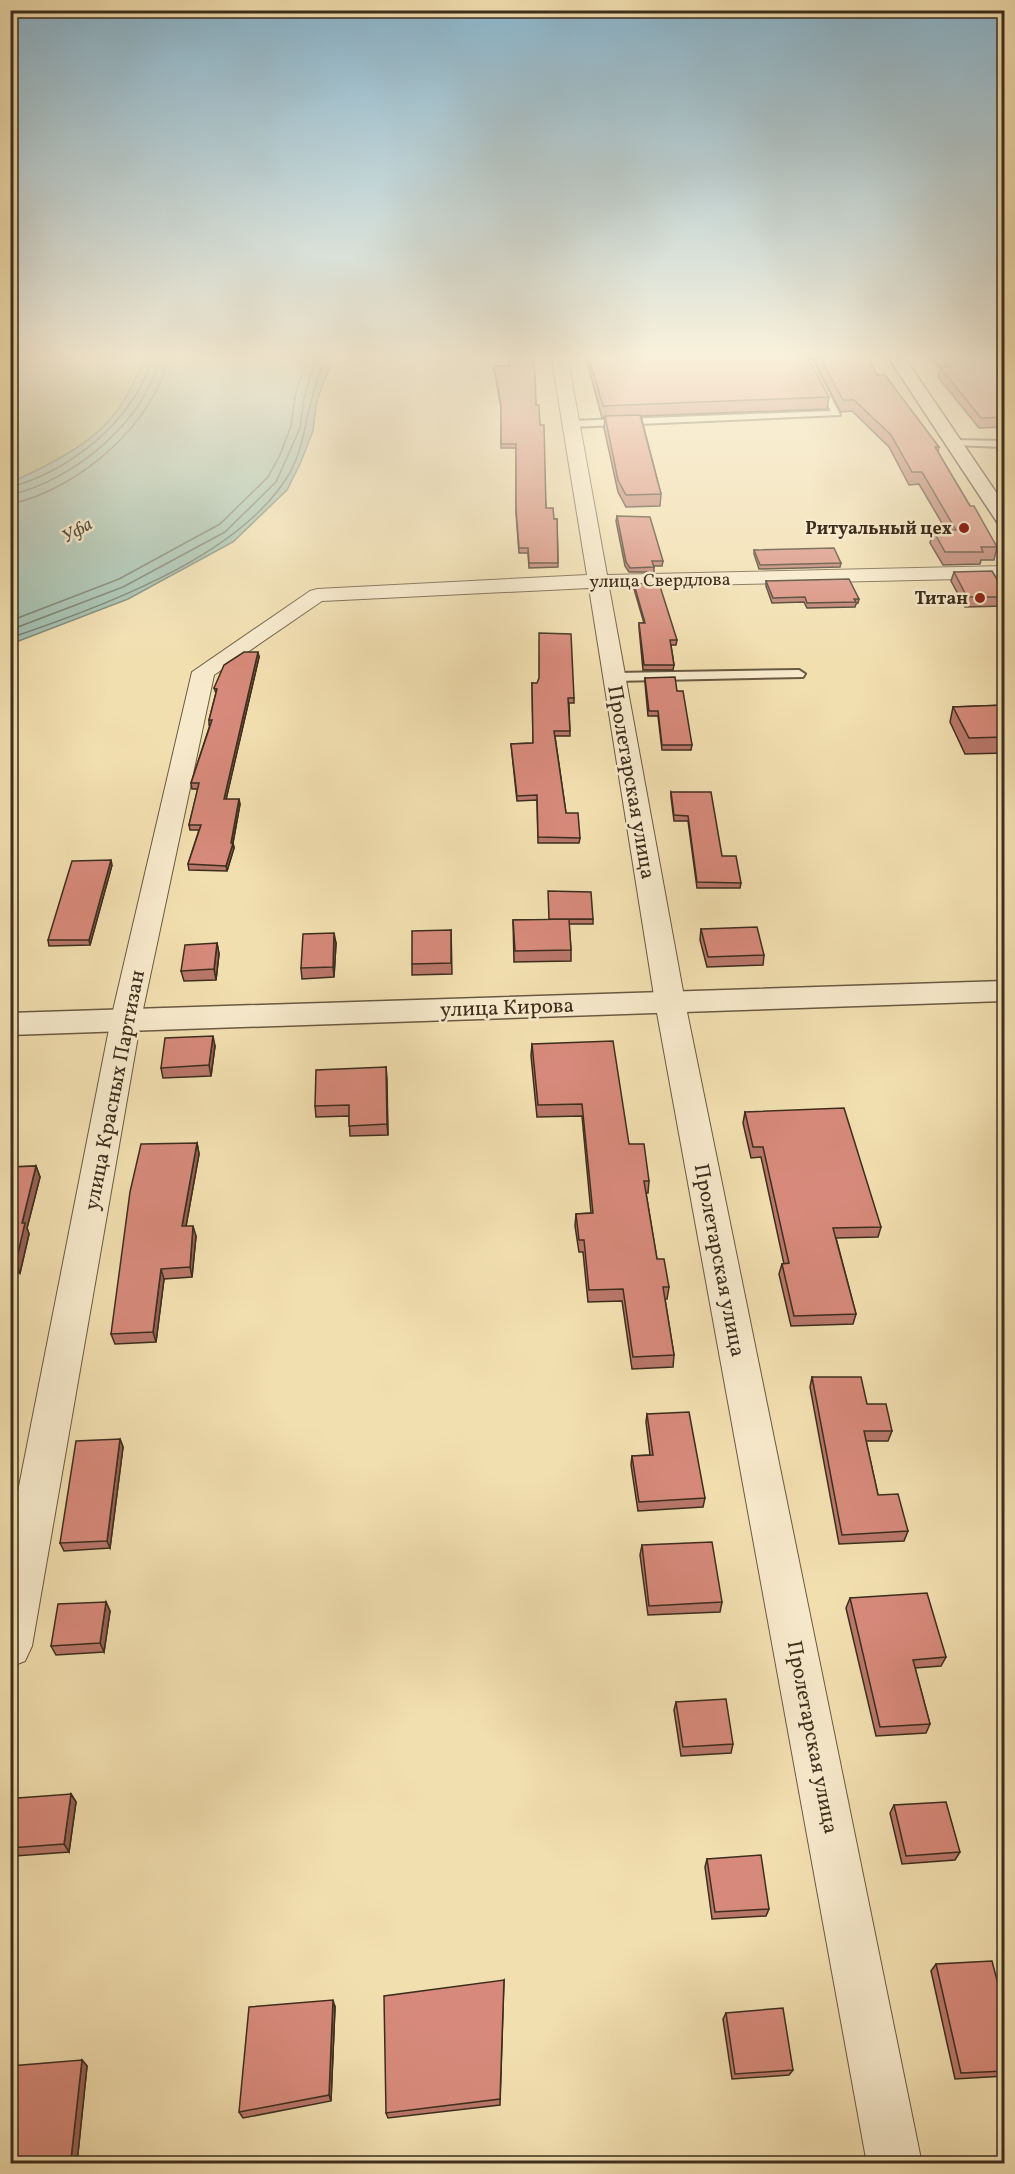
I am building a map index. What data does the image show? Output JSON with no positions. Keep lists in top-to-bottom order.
{
  "streets": {
    "street": [
      "улица Свердлова",
      "Пролетарская улица",
      "улица Кирова",
      "улица Красных Партизан"
    ]
  },
  "crossings": [
    ["улица Свердлова", "Пролетарская улица"],
    ["улица Свердлова", "улица Красных Партизан"],
    ["Пролетарская улица", "улица Кирова"],
    ["улица Кирова", "улица Красных Партизан"]
  ],
  "water": ["Уфа"],
  "places": ["Ритуальный цех", "Титан"]
}
